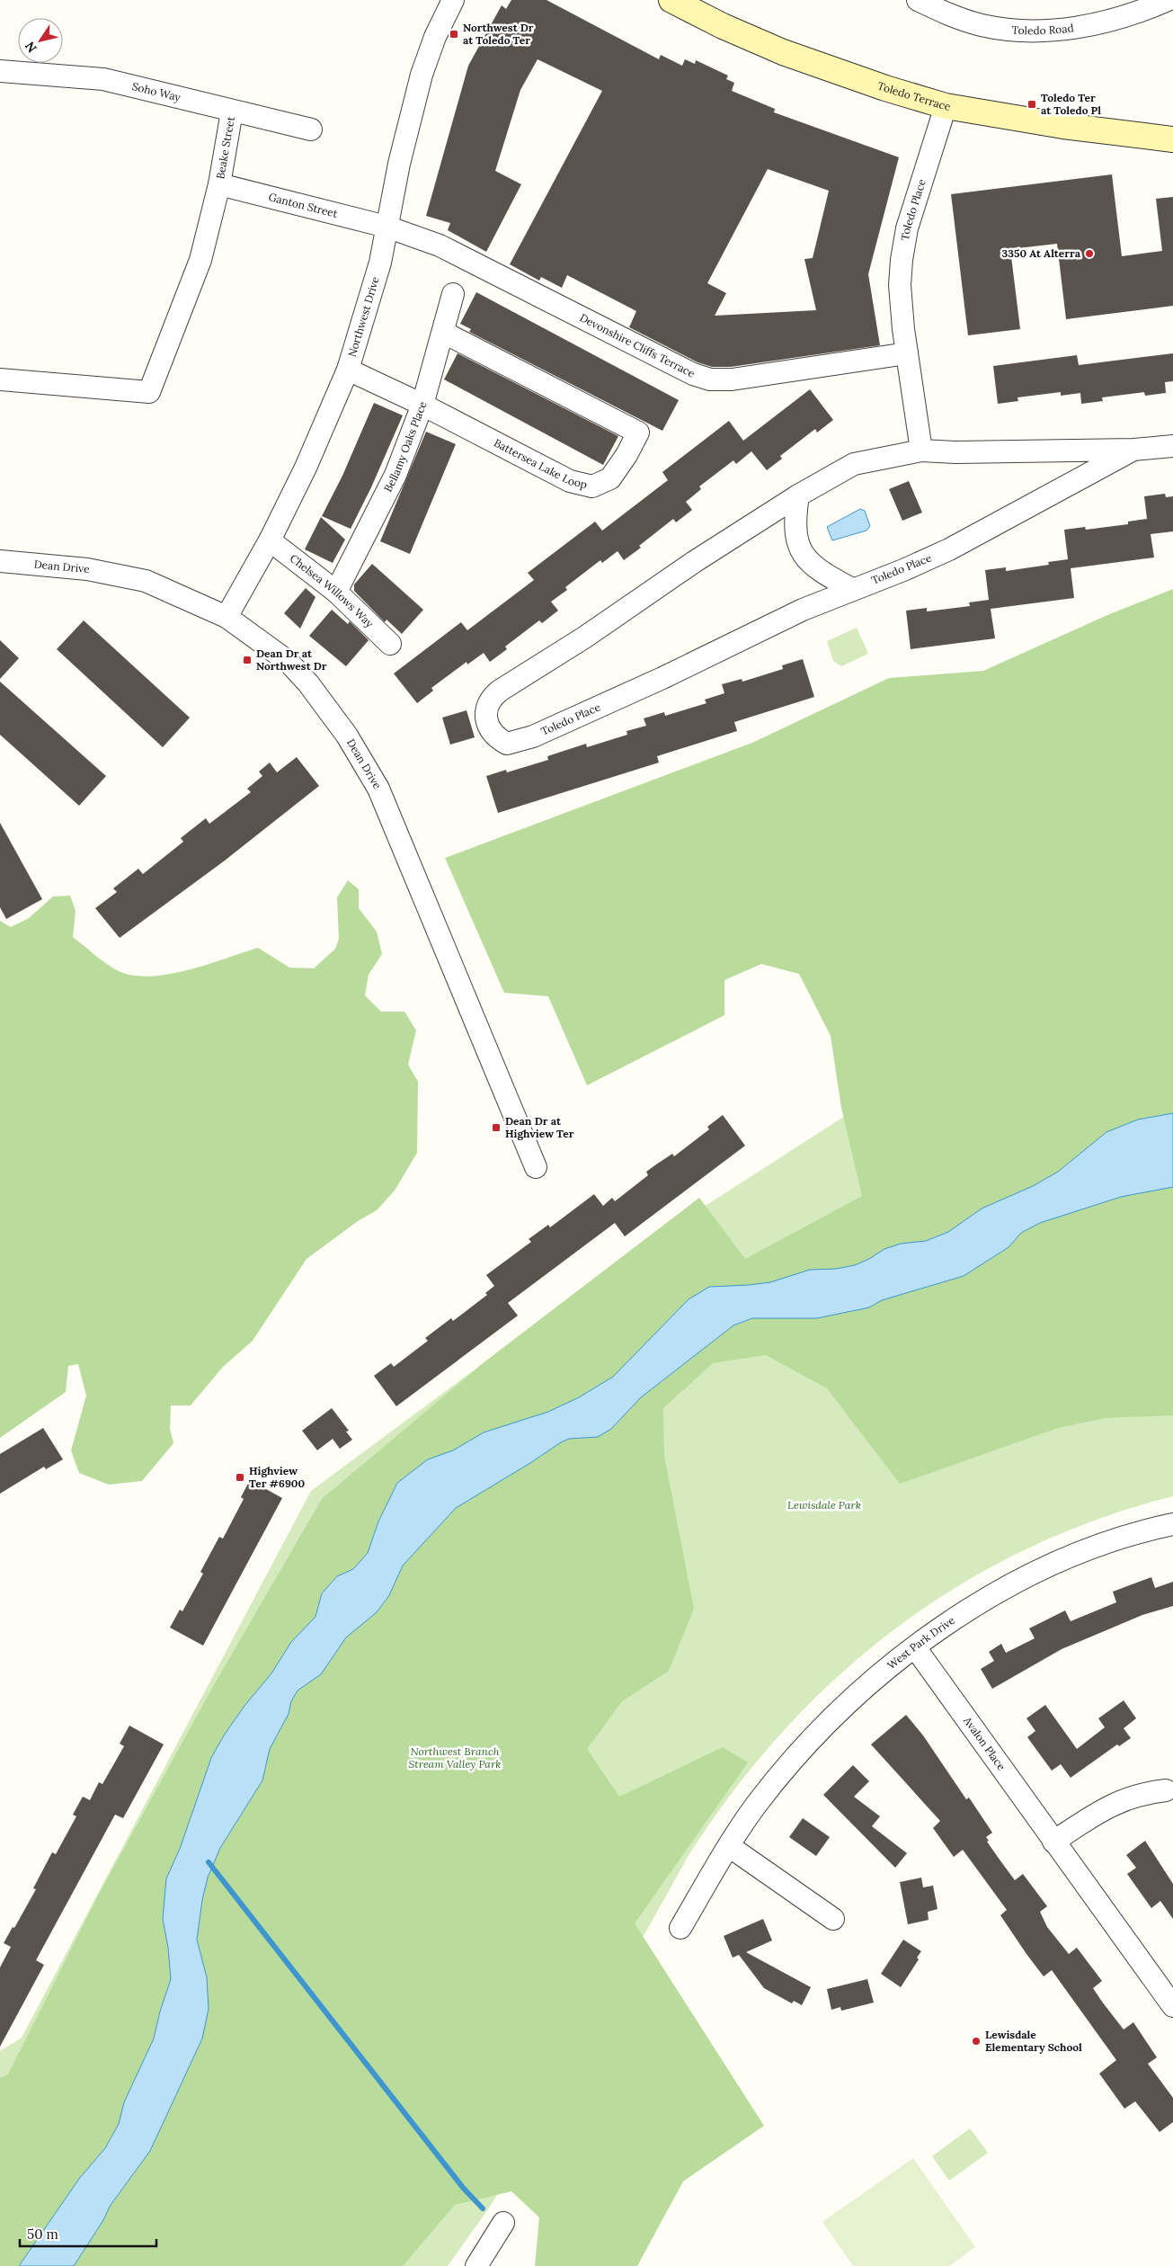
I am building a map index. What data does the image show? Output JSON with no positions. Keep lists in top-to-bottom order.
{
  "streets": {
    "street": [
      "Toledo Road",
      "Soho Way",
      "Toledo Terrace",
      "Beake Street",
      "Ganton Street",
      "Toledo Place",
      "Northwest Drive",
      "Devonshire Cliffs Terrace",
      "Bellamy Oaks Place",
      "Battersea Lake Loop",
      "Dean Drive",
      "Chelsea Willows Way",
      "West Park Drive",
      "Avalon Place"
    ]
  },
  "crossings": [
    ["Soho Way", "Beake Street"],
    ["Toledo Terrace", "Toledo Place"],
    ["Beake Street", "Ganton Street"],
    ["Ganton Street", "Northwest Drive"],
    ["Ganton Street", "Devonshire Cliffs Terrace"],
    ["Toledo Place", "Devonshire Cliffs Terrace"],
    ["Northwest Drive", "Devonshire Cliffs Terrace"],
    ["Northwest Drive", "Battersea Lake Loop"],
    ["Northwest Drive", "Dean Drive"],
    ["Northwest Drive", "Chelsea Willows Way"],
    ["Bellamy Oaks Place", "Battersea Lake Loop"],
    ["Bellamy Oaks Place", "Chelsea Willows Way"],
    ["West Park Drive", "Avalon Place"]
  ],
  "parks": ["Lewisdale Park", "Northwest Branch Stream Valley Park"],
  "places": {
    "transit": [
      "Northwest Dr at Toledo Ter",
      "Toledo Ter at Toledo Pl",
      "Dean Dr at Northwest Dr",
      "Dean Dr at Highview Ter",
      "Highview Ter #6900"
    ],
    "other": ["3350 At Alterra", "Lewisdale Elementary School"]
  },
  "scale_bar": "50 m",
  "north": "bottom left"
}
